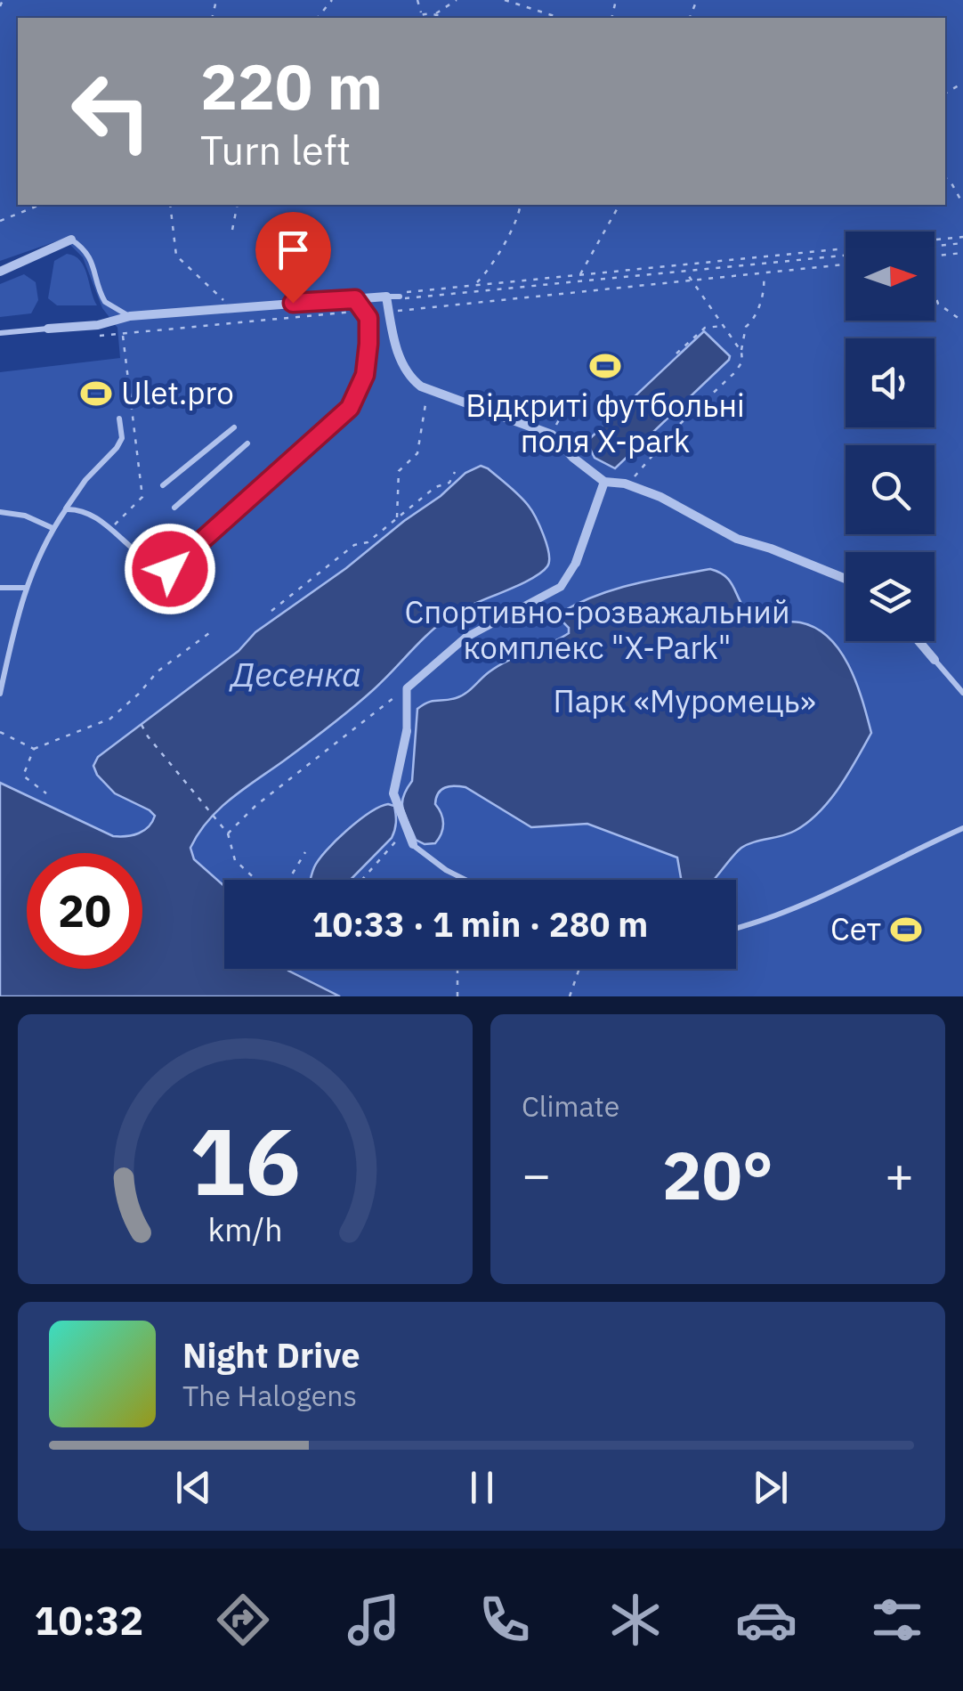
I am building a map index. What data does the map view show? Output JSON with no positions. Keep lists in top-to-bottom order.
{
  "water": ["Десенка"],
  "parks": ["Спортивно-розважальний комплекс \"Х-Park\"", "Парк «Муромець»"],
  "places": {
    "sports": ["Відкриті футбольні поля X-park", "Ulet.pro", "Сет"]
  },
  "north": "right",
  "page": {
    "turn": ["220 m", "Turn left"],
    "limit": "20",
    "trip": "10:33 · 1 min · 280 m",
    "tile": "Climate",
    "heat": ["−", "20°", "+"],
    "song": ["Night Drive", "The Halogens"],
    "tabs": "10:32",
    "gauge": ["16", "km/h"]
  }
}
